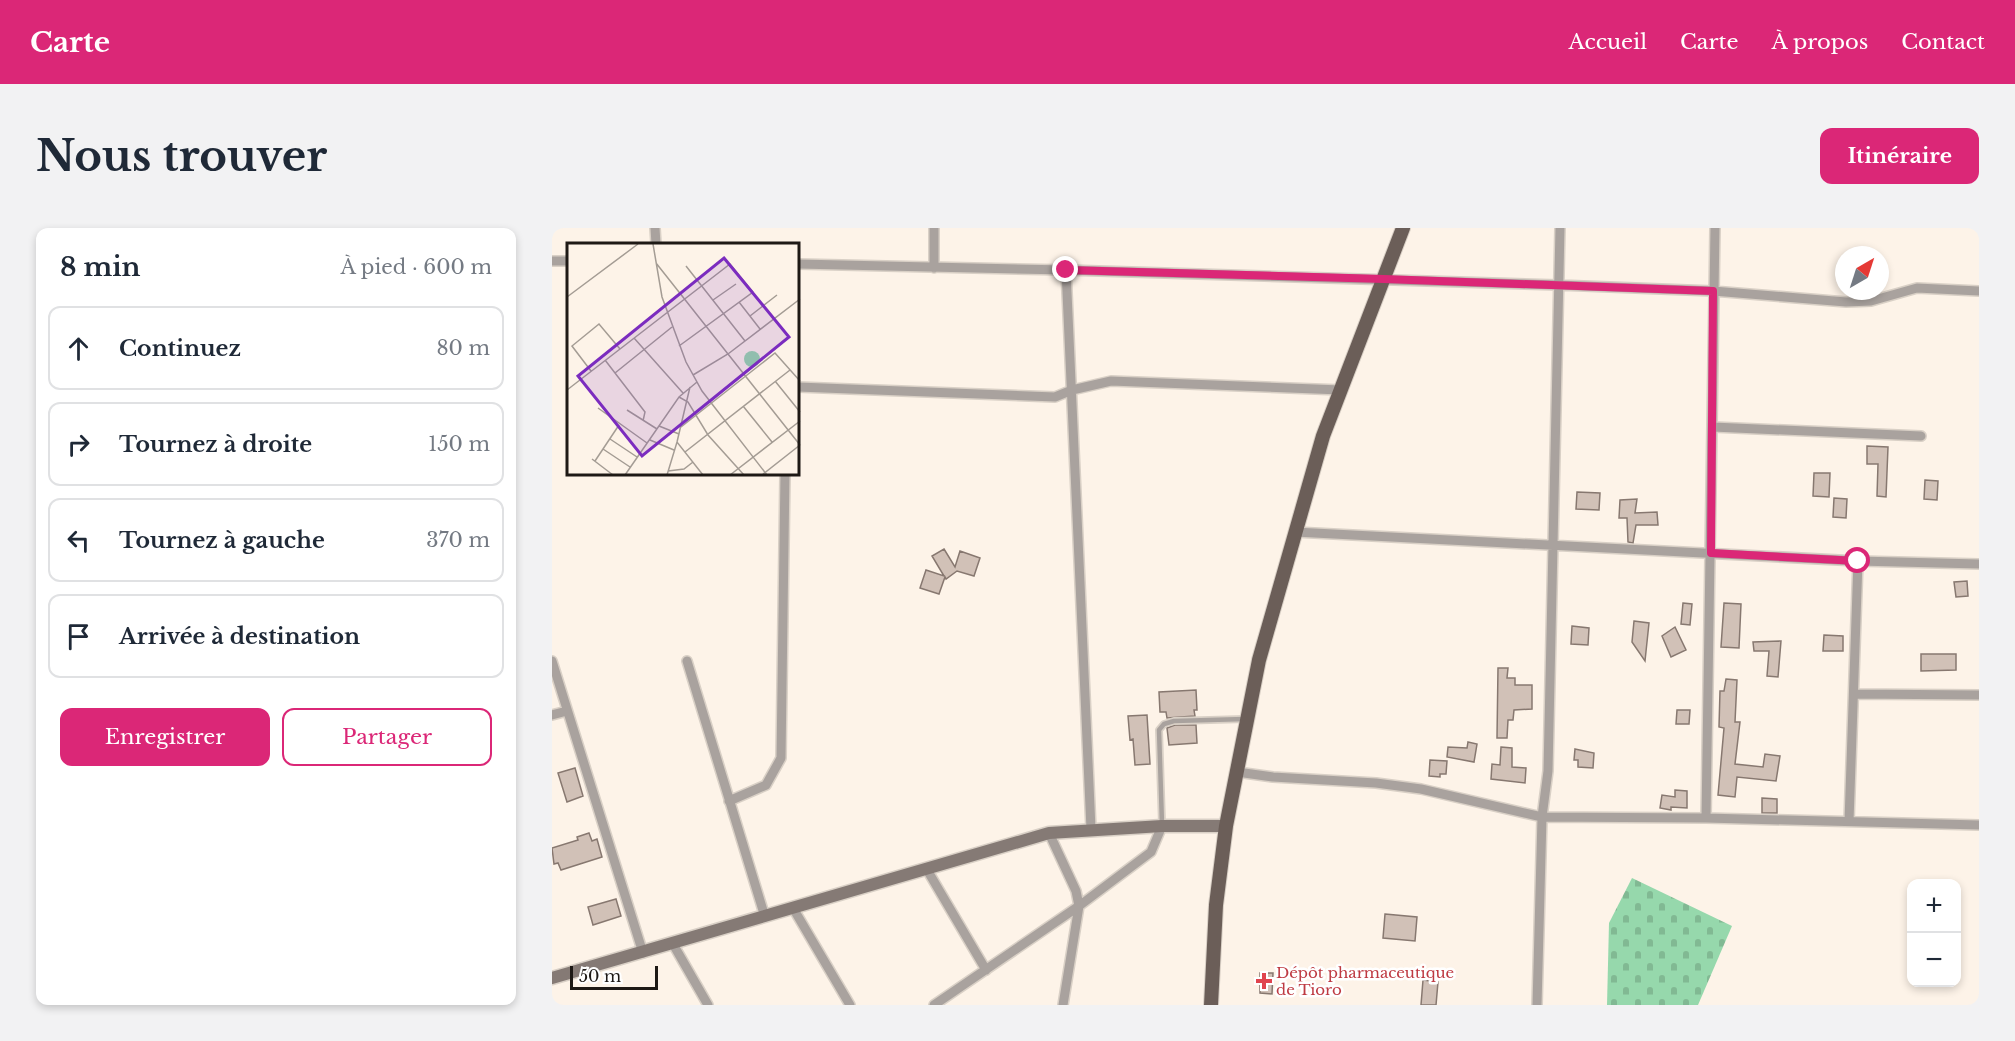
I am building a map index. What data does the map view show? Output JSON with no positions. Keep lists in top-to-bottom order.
{
  "places": {
    "health": ["Dépôt pharmaceutique de Tioro"]
  },
  "scale_bar": "50 m",
  "north": "top right",
  "page": {
    "header": "Carte",
    "nav": [
      "Accueil",
      "Carte",
      "À propos",
      "Contact"
    ],
    "buttons": [
      "Itinéraire",
      ["Enregistrer", "Partager"]
    ],
    "title": "Nous trouver",
    "heading": ["8 min", "À pied · 600 m"],
    "list": [
      ["Continuez", "80 m"],
      ["Tournez à droite", "150 m"],
      ["Tournez à gauche", "370 m"],
      "Arrivée à destination"
    ],
    "map_buttons": ["+", "−"],
    "scale": "50 m"
  }
}
